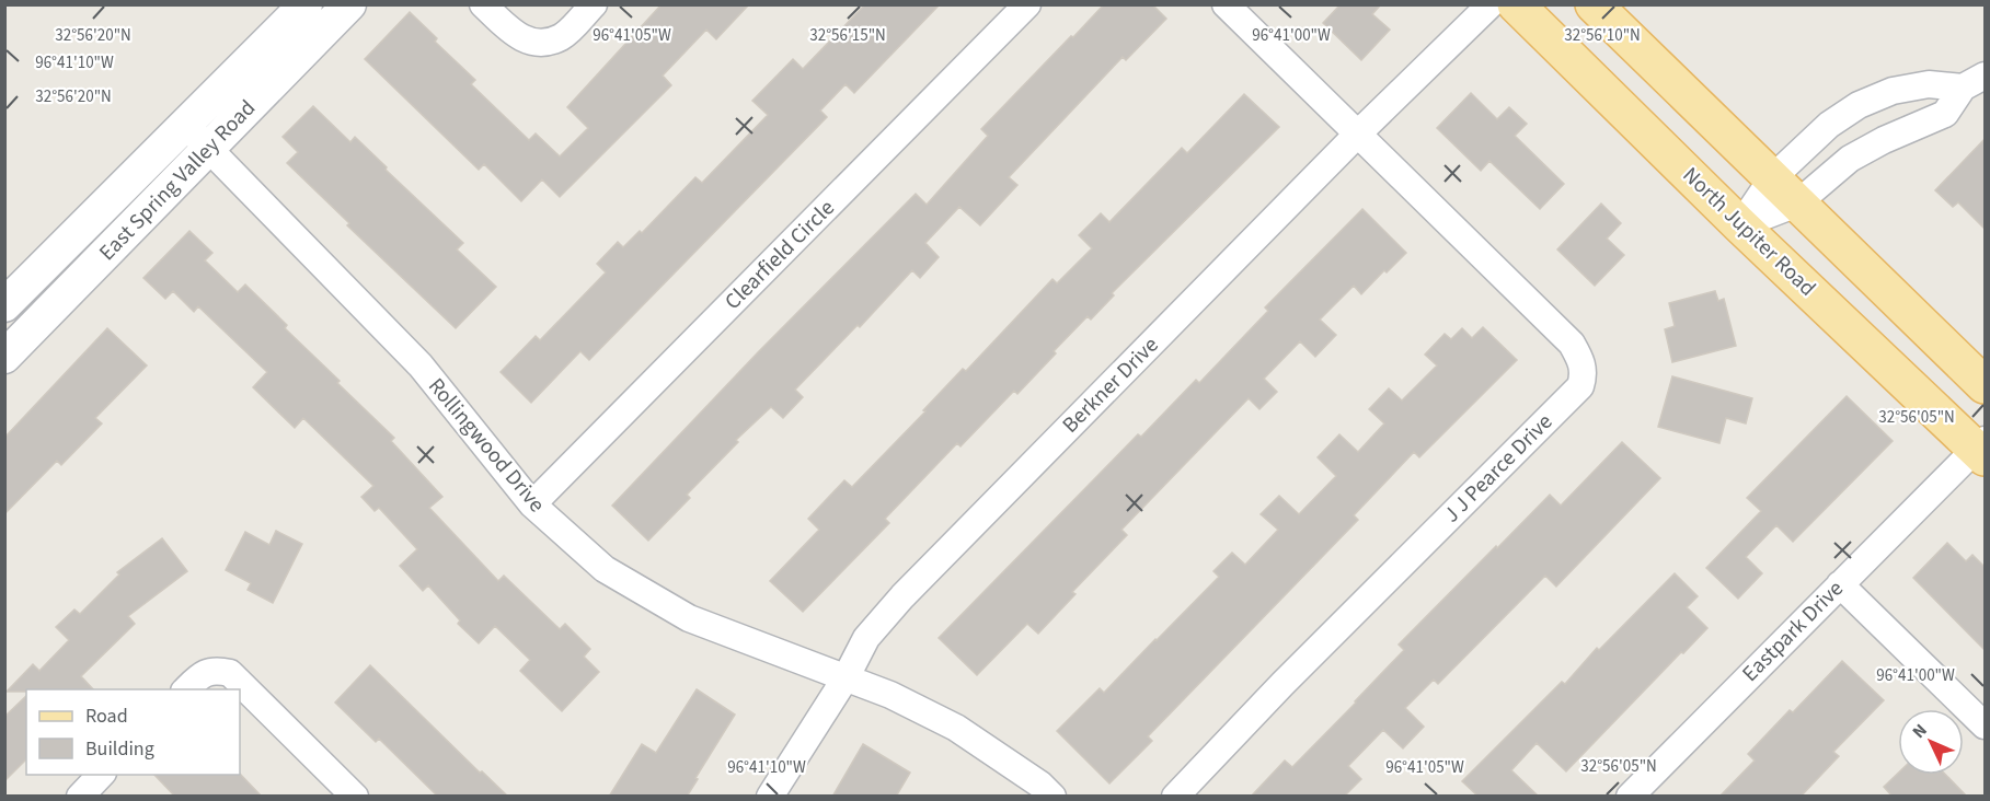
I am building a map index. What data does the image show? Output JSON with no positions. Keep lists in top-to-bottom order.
{
  "streets": {
    "main road": ["North Jupiter Road"],
    "street": [
      "East Spring Valley Road",
      "Clearfield Circle",
      "Berkner Drive",
      "Rollingwood Drive",
      "J J Pearce Drive",
      "Eastpark Drive"
    ]
  },
  "crossings": [
    ["East Spring Valley Road", "Rollingwood Drive"],
    ["North Jupiter Road", "Eastpark Drive"],
    ["Clearfield Circle", "Rollingwood Drive"],
    ["Berkner Drive", "Rollingwood Drive"],
    ["Berkner Drive", "J J Pearce Drive"]
  ],
  "legend": ["Road", "Building"],
  "north": "top left",
  "coordinates": [
    "96°41'05\"W",
    "96°41'00\"W",
    "32°56'20\"N",
    "32°56'15\"N",
    "32°56'10\"N",
    "96°41'10\"W",
    "32°56'05\"N"
  ]
}
